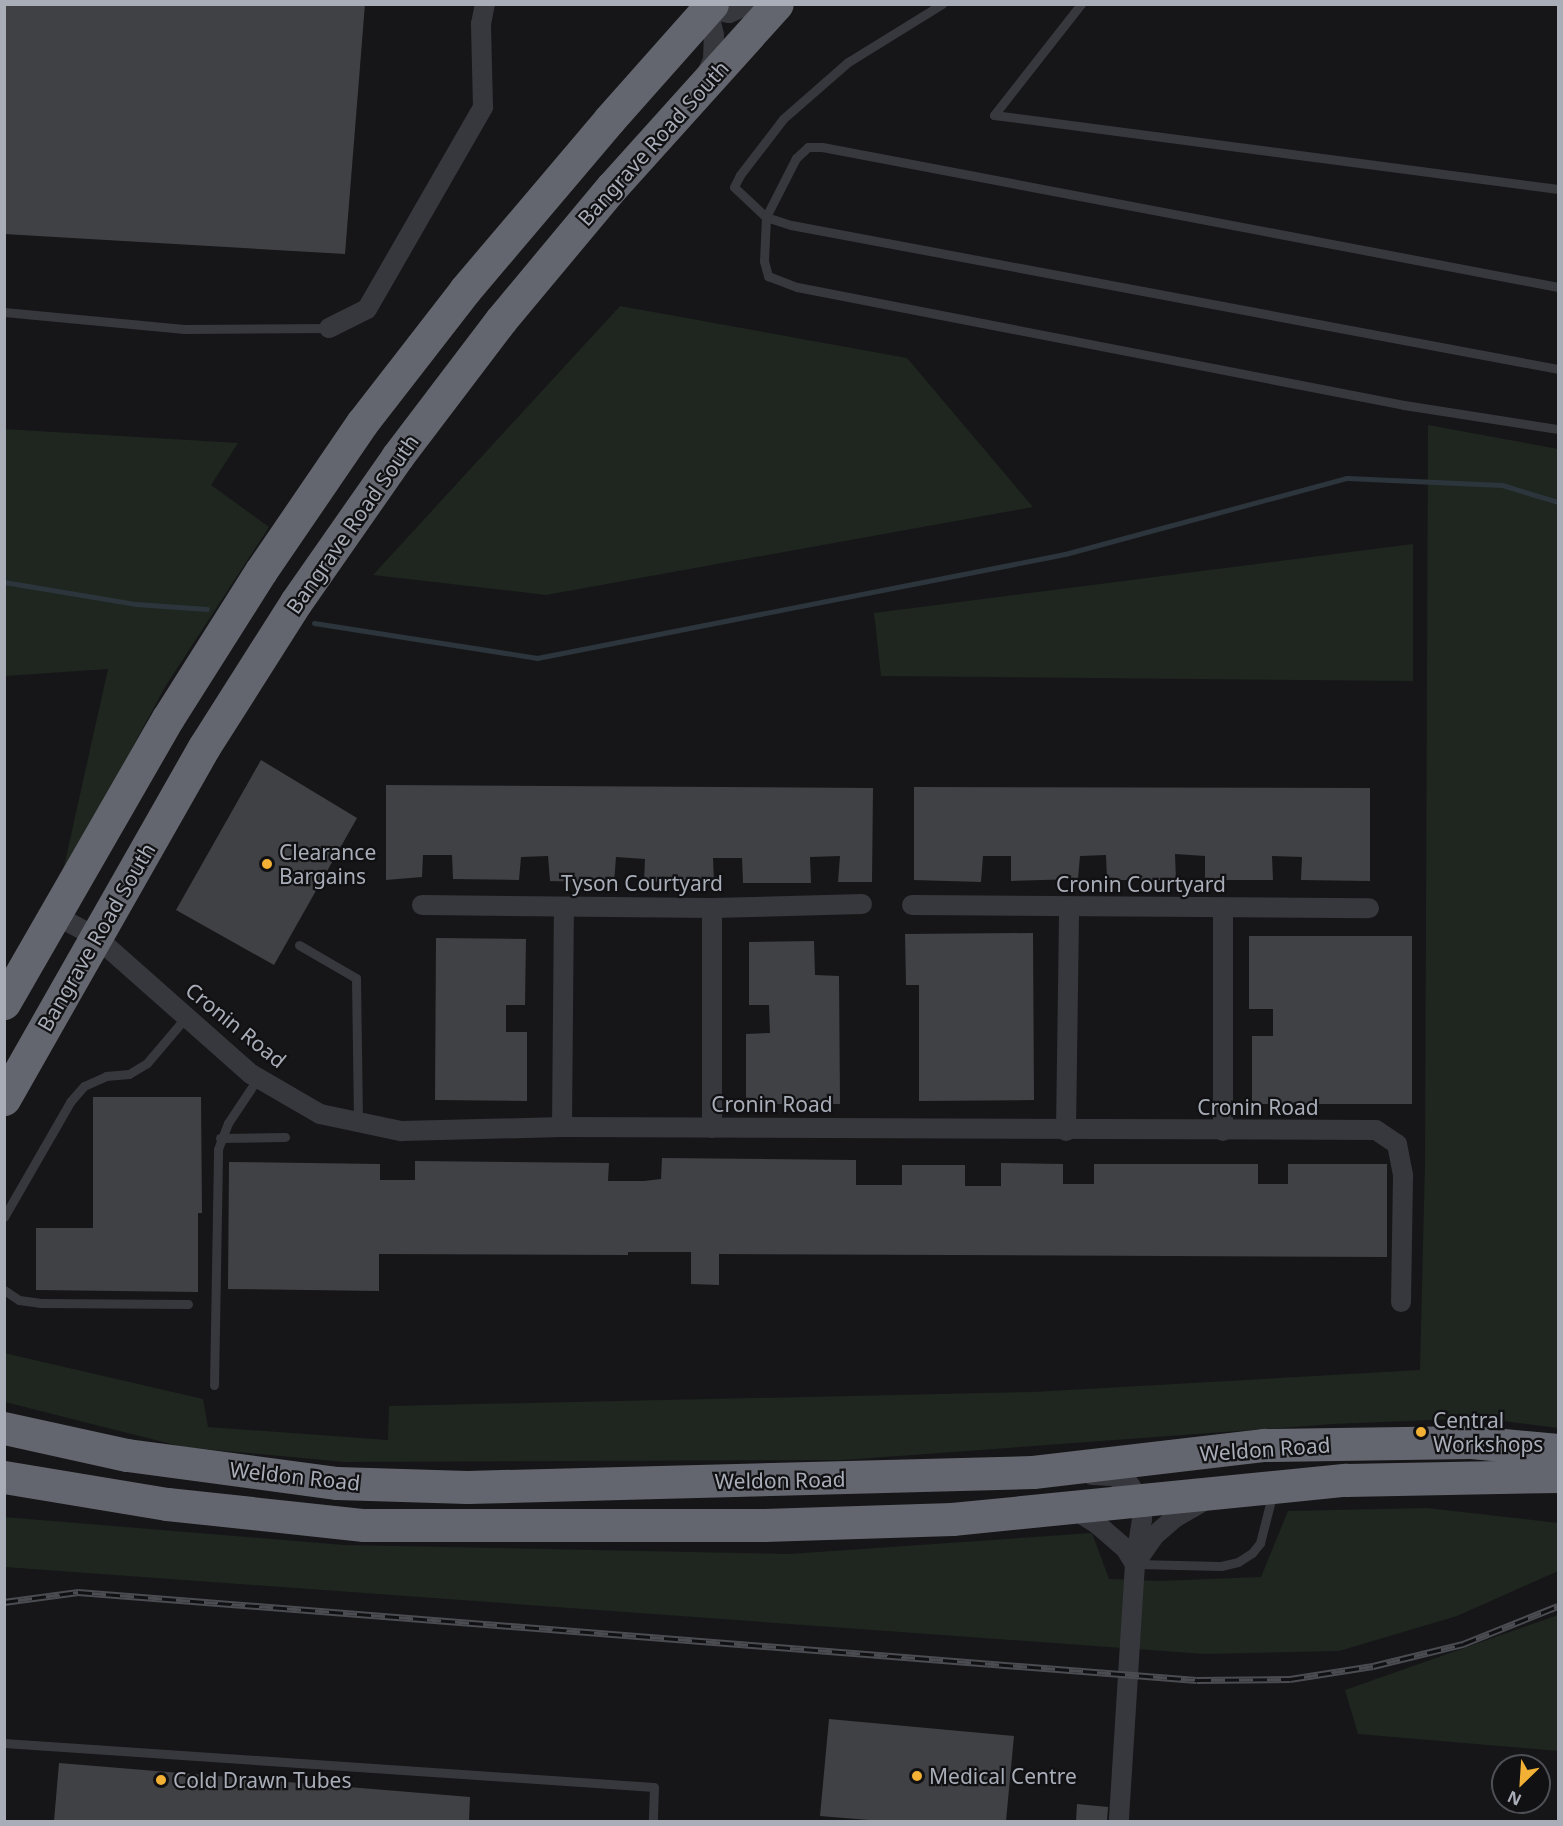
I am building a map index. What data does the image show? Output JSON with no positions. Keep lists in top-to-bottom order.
{
  "streets": {
    "highway": ["Bangrave Road South", "Weldon Road"],
    "street": ["Tyson Courtyard", "Cronin Courtyard", "Cronin Road"]
  },
  "crossings": [
    ["Bangrave Road South", "Cronin Road"]
  ],
  "places": [
    "Clearance Bargains",
    "Central Workshops",
    "Medical Centre",
    "Cold Drawn Tubes"
  ],
  "north": "bottom left"
}
